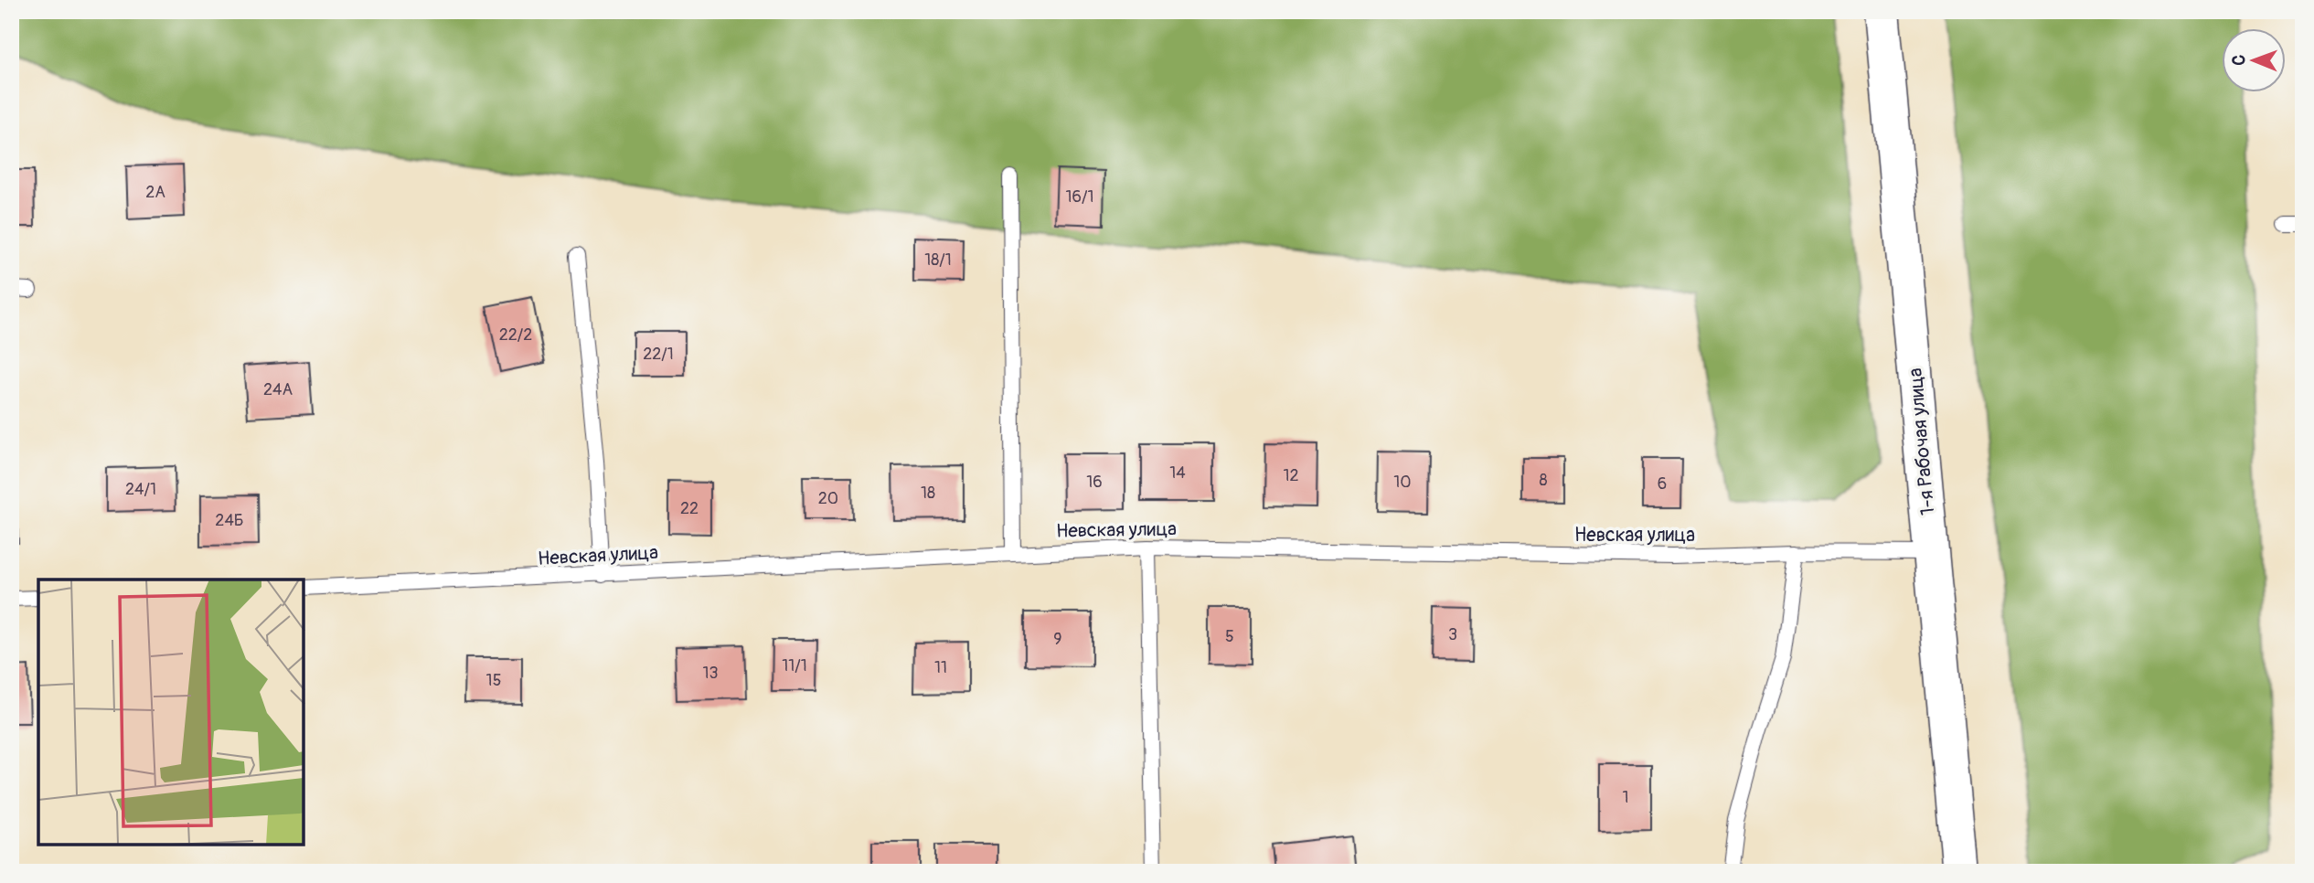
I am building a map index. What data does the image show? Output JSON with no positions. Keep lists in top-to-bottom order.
{
  "streets": {
    "main road": ["1-я Рабочая улица"],
    "lane": ["Невская улица"]
  },
  "crossings": [
    ["1-я Рабочая улица", "Невская улица"]
  ],
  "house_numbers": [
    "2А",
    "16/1",
    "18/1",
    "22/2",
    "22/1",
    "24А",
    "14",
    "12",
    "8",
    "16",
    "10",
    "6",
    "24/1",
    "18",
    "20",
    "22",
    "24Б",
    "3",
    "5",
    "9",
    "11/1",
    "11",
    "13",
    "15",
    "1"
  ],
  "north": "left"
}
